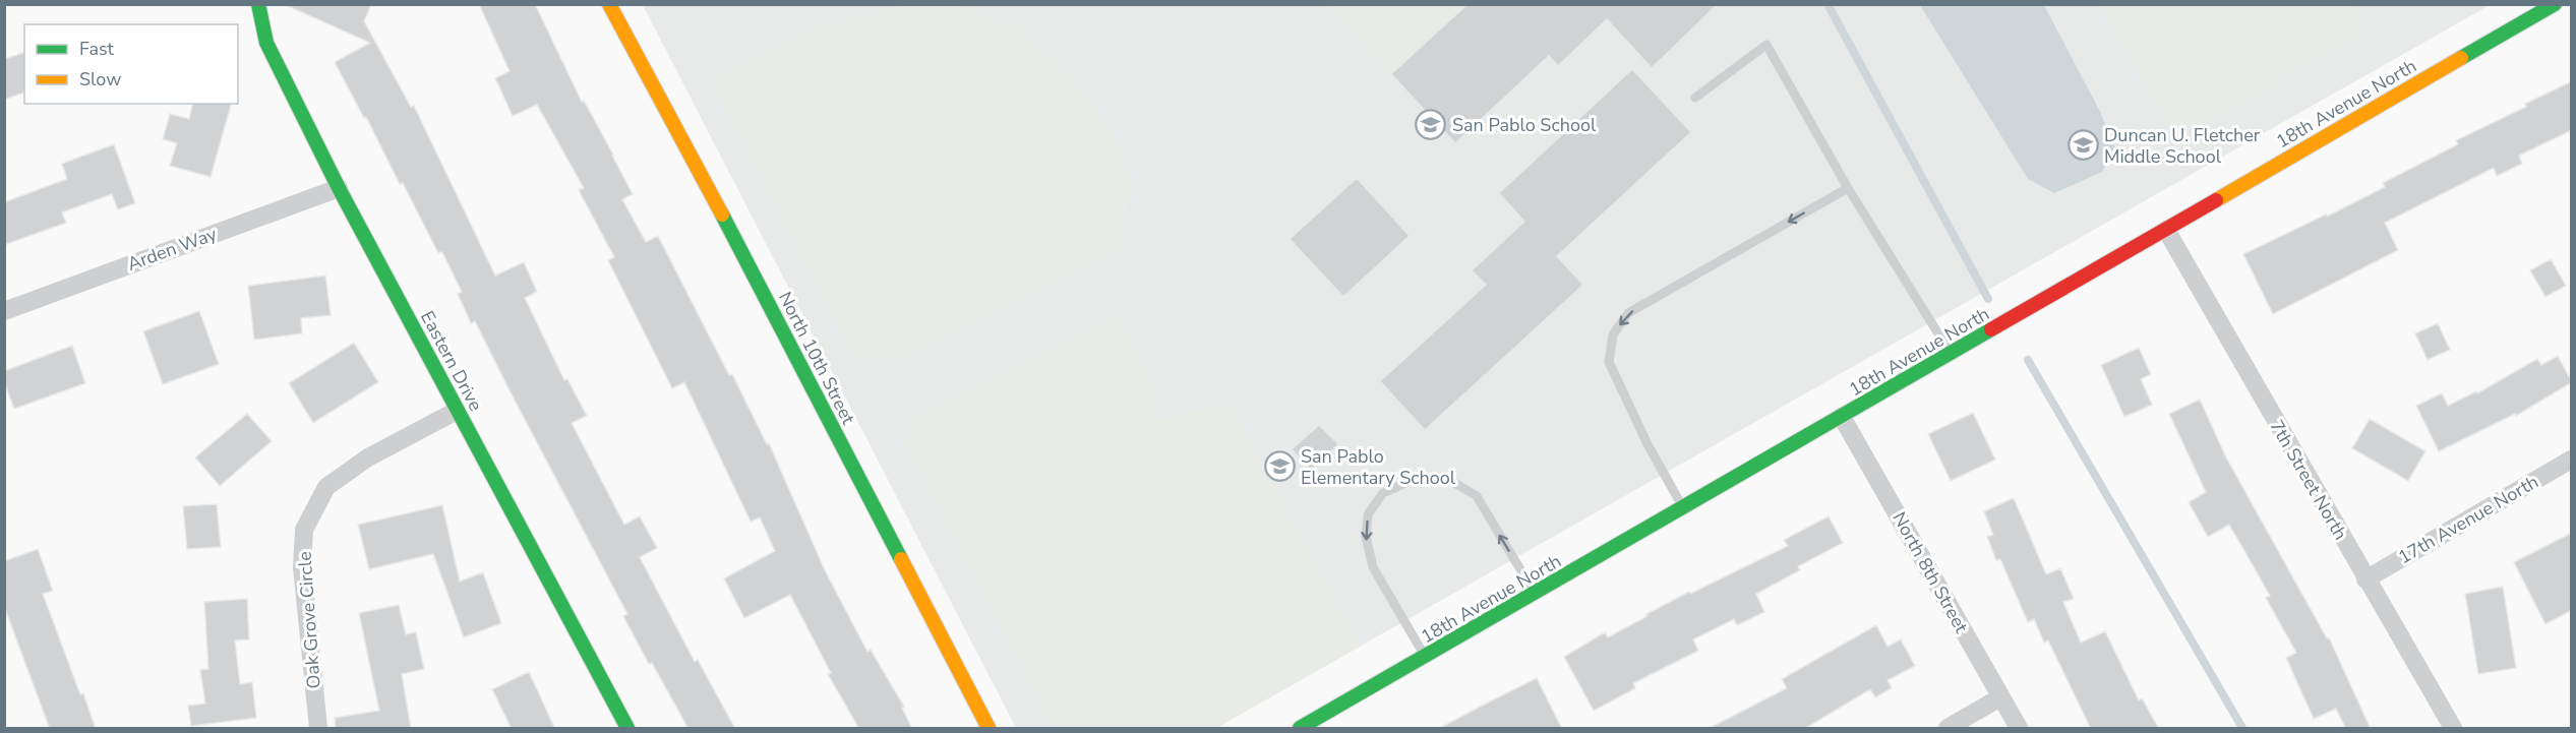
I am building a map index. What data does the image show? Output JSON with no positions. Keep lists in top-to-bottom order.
{
  "streets": {
    "street": [
      "18th Avenue North",
      "Arden Way",
      "North 10th Street",
      "Eastern Drive",
      "7th Street North",
      "17th Avenue North",
      "North 8th Street",
      "Oak Grove Circle"
    ]
  },
  "crossings": [
    ["18th Avenue North", "7th Street North"],
    ["18th Avenue North", "North 8th Street"],
    ["Arden Way", "Eastern Drive"],
    ["Eastern Drive", "Oak Grove Circle"],
    ["7th Street North", "17th Avenue North"]
  ],
  "places": {
    "school or university": ["San Pablo School", "Duncan U. Fletcher Middle School", "San Pablo Elementary School"]
  },
  "legend": ["Fast", "Slow"]
}
